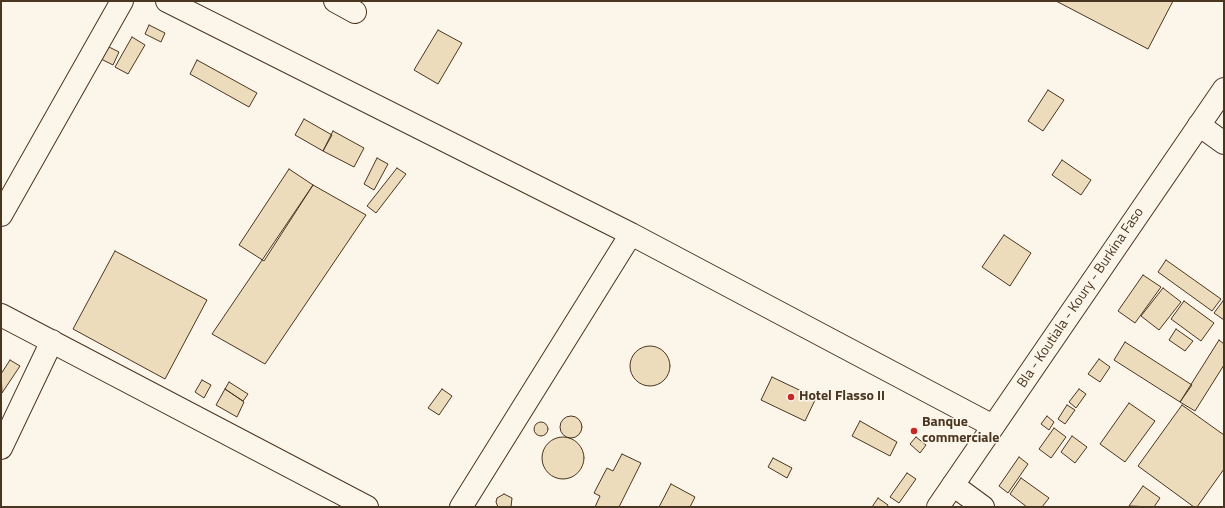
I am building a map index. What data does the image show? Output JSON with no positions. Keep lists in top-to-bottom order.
{
  "streets": {
    "street": ["Bla - Koutiala - Koury - Burkina Faso"]
  },
  "places": ["Hotel Flasso II", "Banque commerciale"]
}
